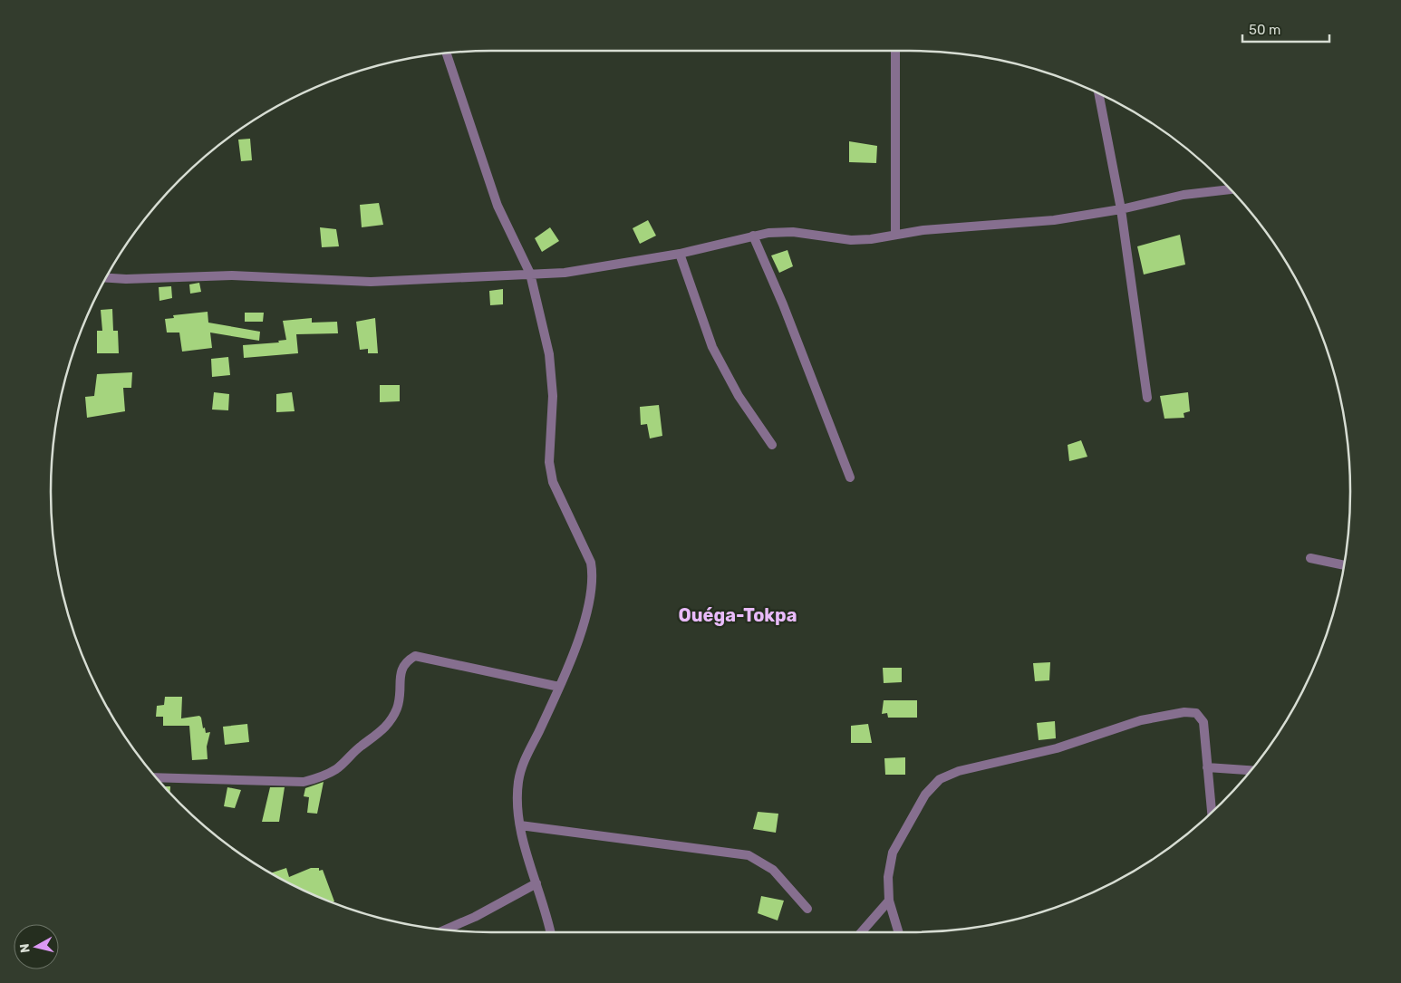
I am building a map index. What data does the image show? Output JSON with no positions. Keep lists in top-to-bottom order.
{
  "districts": ["Ouéga-Tokpa"],
  "scale_bar": "50 m",
  "north": "left"
}
